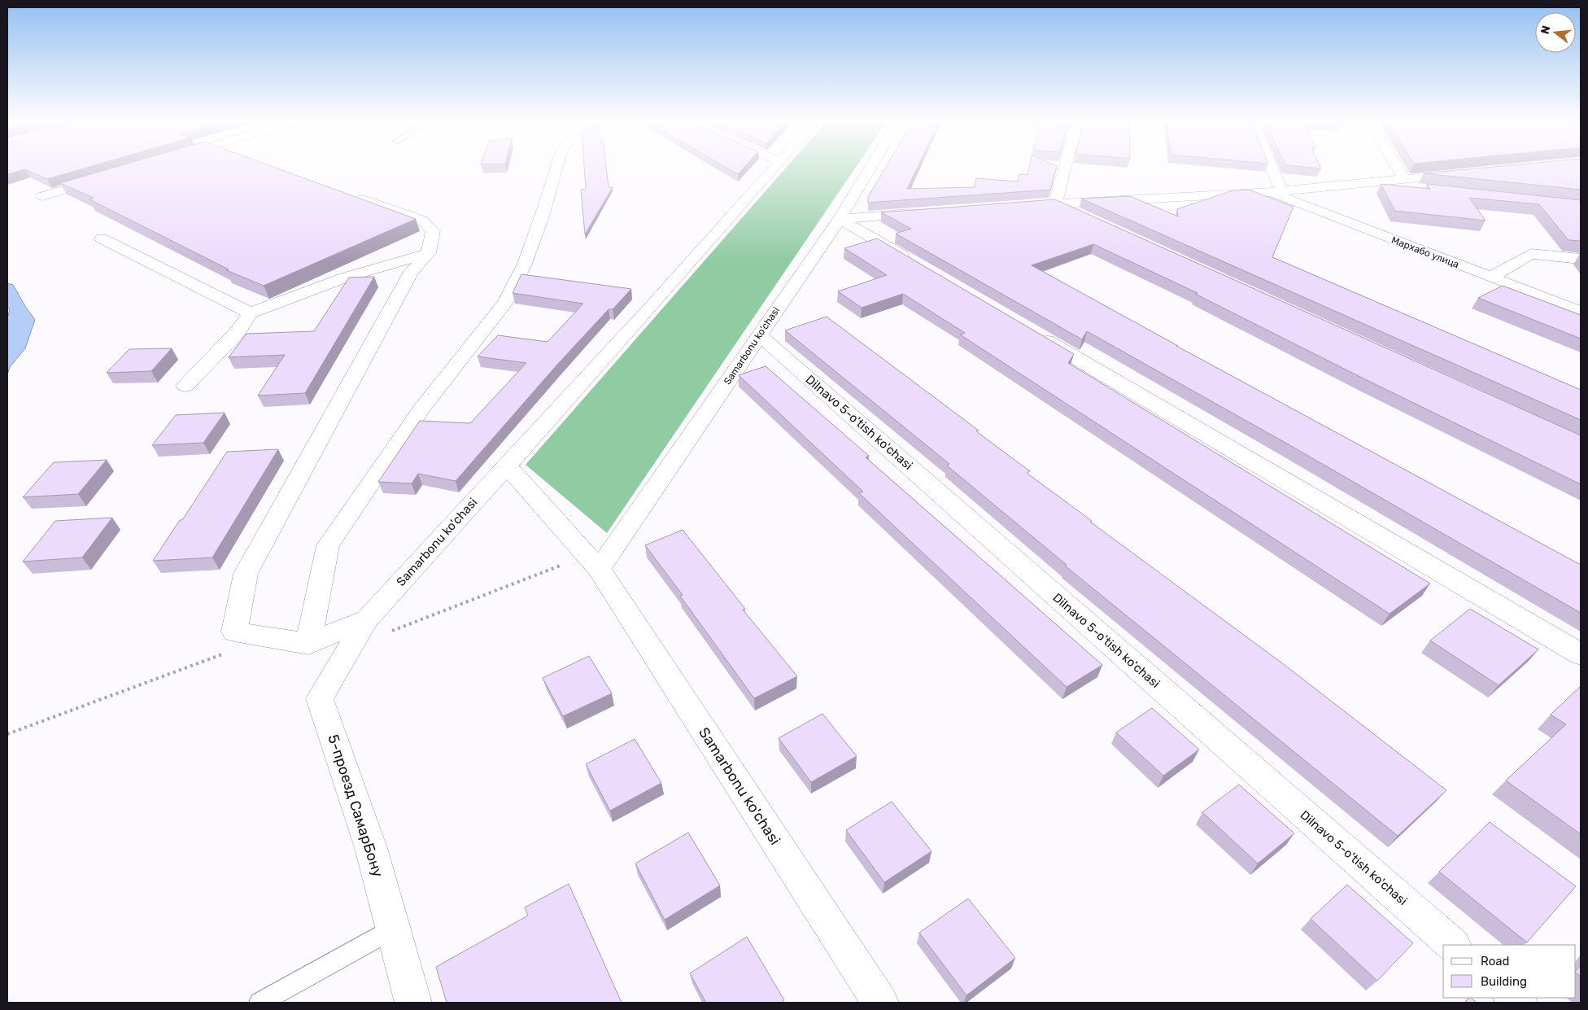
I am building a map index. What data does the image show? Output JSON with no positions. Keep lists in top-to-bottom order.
{
  "streets": {
    "street": [
      "Мархабо улица",
      "Samarbonu ko'chasi",
      "Dilnavo 5-o'tish ko'chasi",
      "5-проезд СамарБону"
    ]
  },
  "crossings": [
    ["Samarbonu ko'chasi", "Dilnavo 5-o'tish ko'chasi"],
    ["Samarbonu ko'chasi", "5-проезд СамарБону"]
  ],
  "legend": ["Road", "Building"],
  "north": "left"
}
